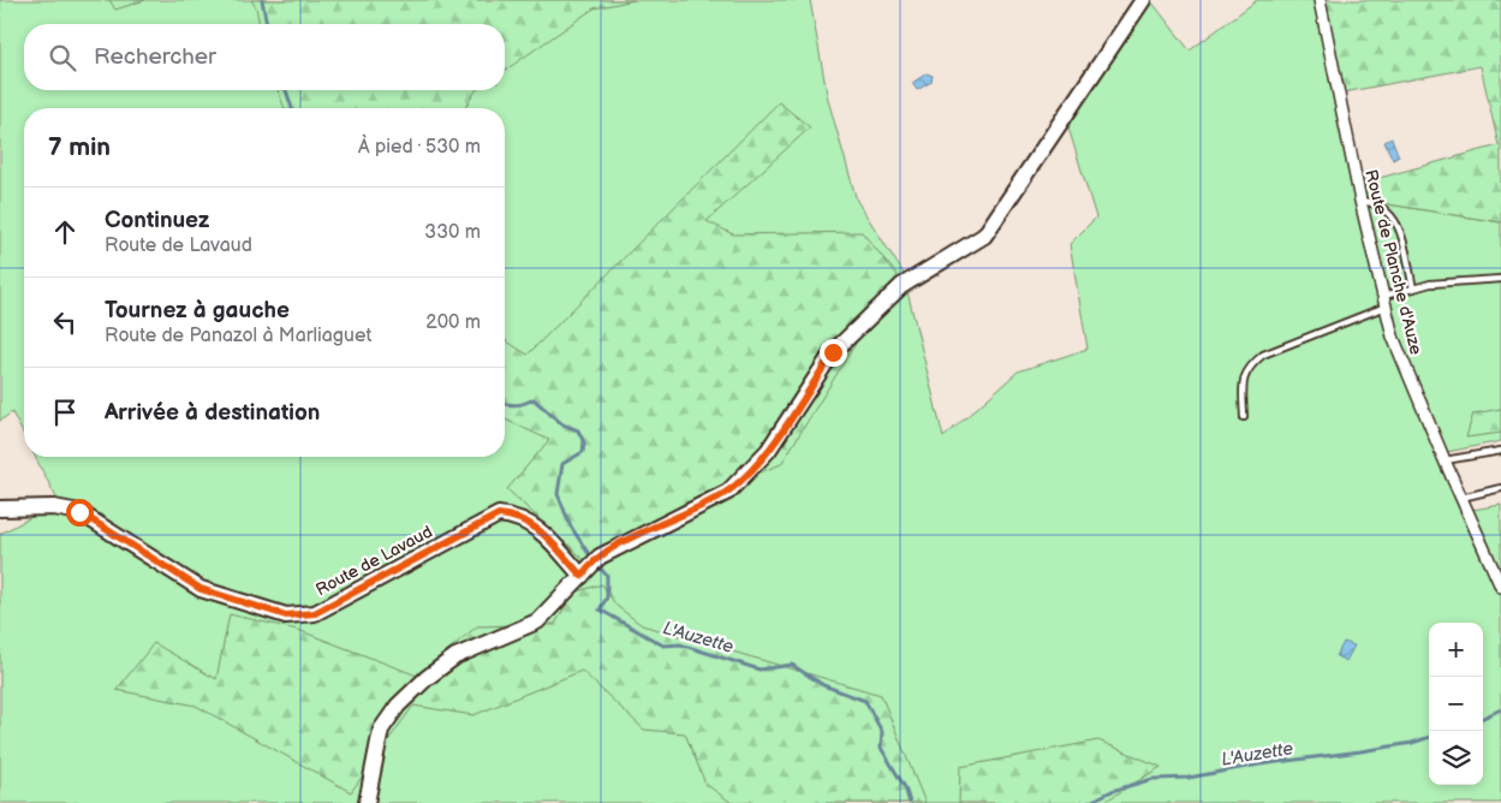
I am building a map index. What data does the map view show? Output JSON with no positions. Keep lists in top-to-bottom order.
{
  "streets": {
    "street": ["Route de Planche d'Auze", "Route de Lavaud"]
  },
  "water": ["L'Auzette"],
  "page": {
    "search": "Rechercher",
    "heading": ["7 min", "À pied · 530 m"],
    "list": [
      ["Continuez", "Route de Lavaud", "330 m"],
      ["Tournez à gauche", "Route de Panazol à Marliaguet", "200 m"],
      "Arrivée à destination"
    ],
    "map_buttons": ["+", "−"]
  }
}
